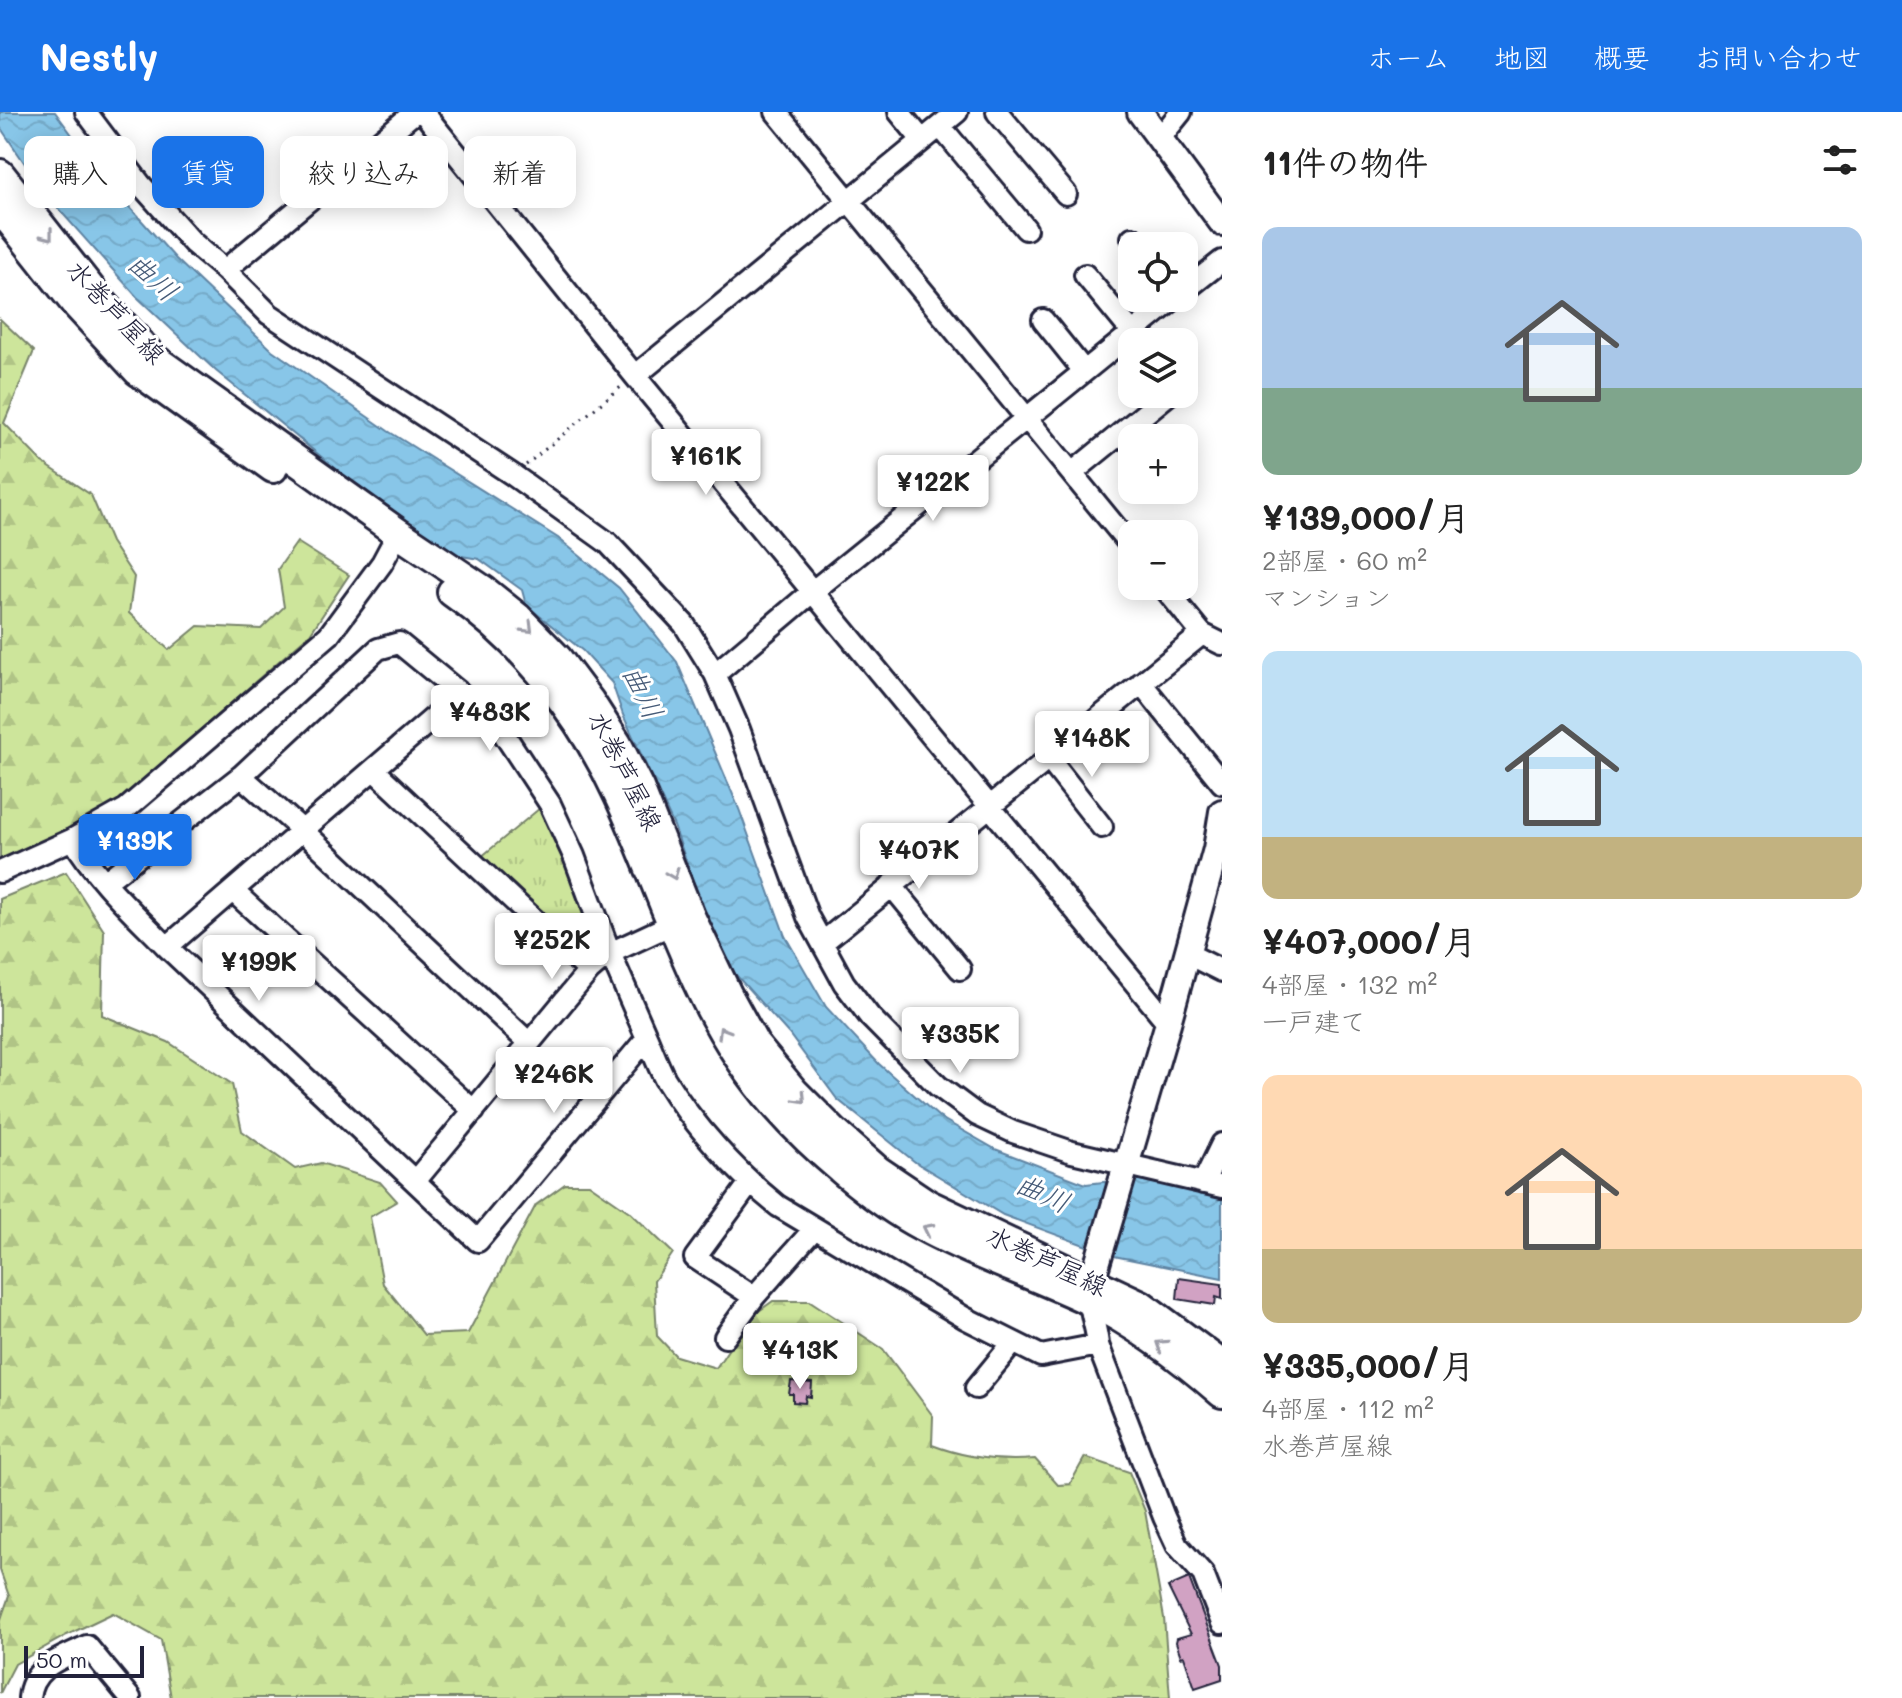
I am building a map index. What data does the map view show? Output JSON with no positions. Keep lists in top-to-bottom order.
{
  "streets": {
    "main road": ["水巻芦屋線"]
  },
  "water": ["曲川"],
  "scale_bar": "50 m",
  "page": {
    "header": "Nestly",
    "nav": [
      "ホーム",
      "地図",
      "概要",
      "お問い合わせ"
    ],
    "heading": "11件の物件",
    "chip": [
      "購入",
      "賃貸",
      "絞り込み",
      "新着"
    ],
    "list": [
      {
        "name": "¥139,000/月",
        "note": "2部屋 · 60 m² · マンション"
      },
      {
        "name": "¥407,000/月",
        "note": "4部屋 · 132 m² · 一戸建て"
      },
      {
        "name": "¥335,000/月",
        "note": "4部屋 · 112 m² · 水巻芦屋線"
      }
    ],
    "map_buttons": ["+", "−"],
    "price": [
      "¥161K",
      "¥122K",
      "¥483K",
      "¥148K",
      "¥139K",
      "¥407K",
      "¥252K",
      "¥199K",
      "¥335K",
      "¥246K",
      "¥413K"
    ],
    "scale": "50 m"
  }
}
